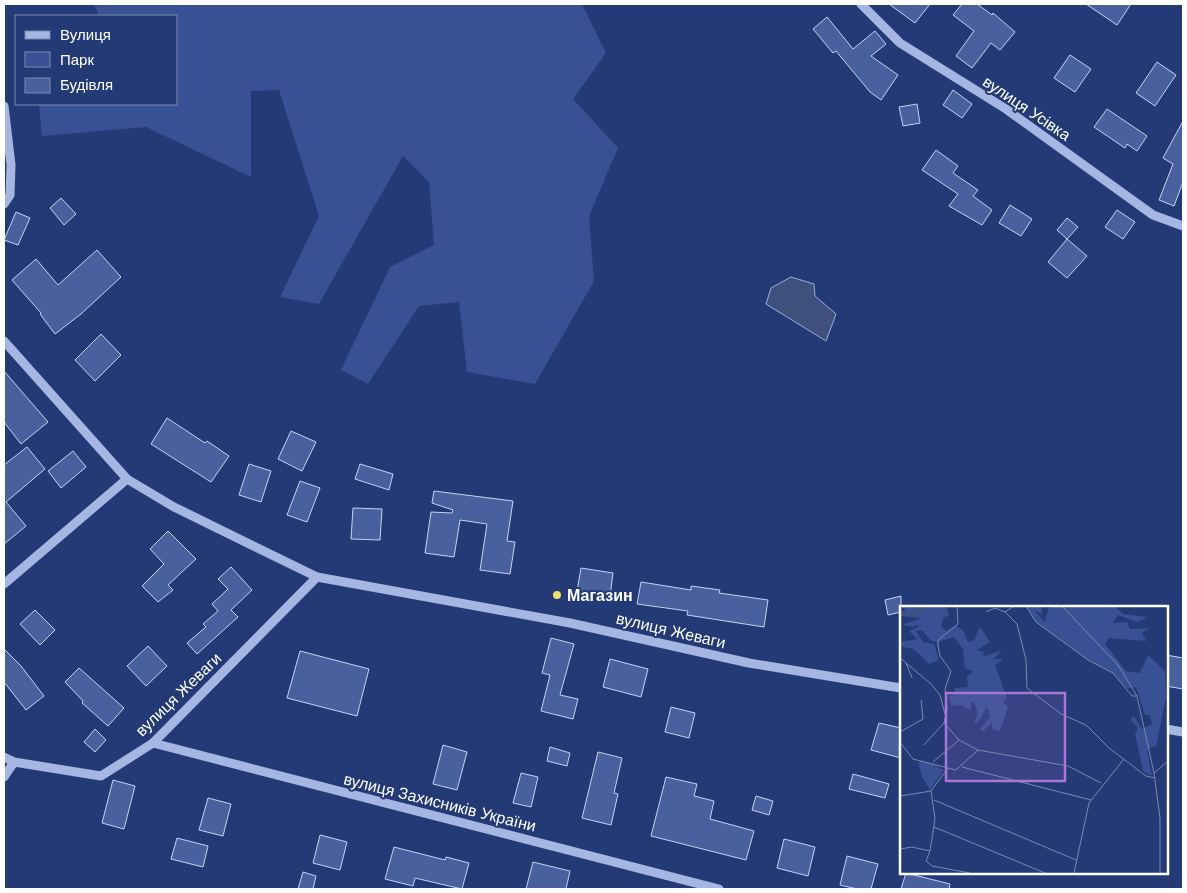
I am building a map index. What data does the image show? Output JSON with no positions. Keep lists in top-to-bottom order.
{
  "streets": {
    "street": ["вулиця Усівка", "вулиця Жеваги", "вулиця Захисників України"]
  },
  "crossings": [
    ["вулиця Жеваги", "вулиця Захисників України"]
  ],
  "places": ["Магазин"],
  "legend": ["Вулиця", "Парк", "Будівля"]
}
